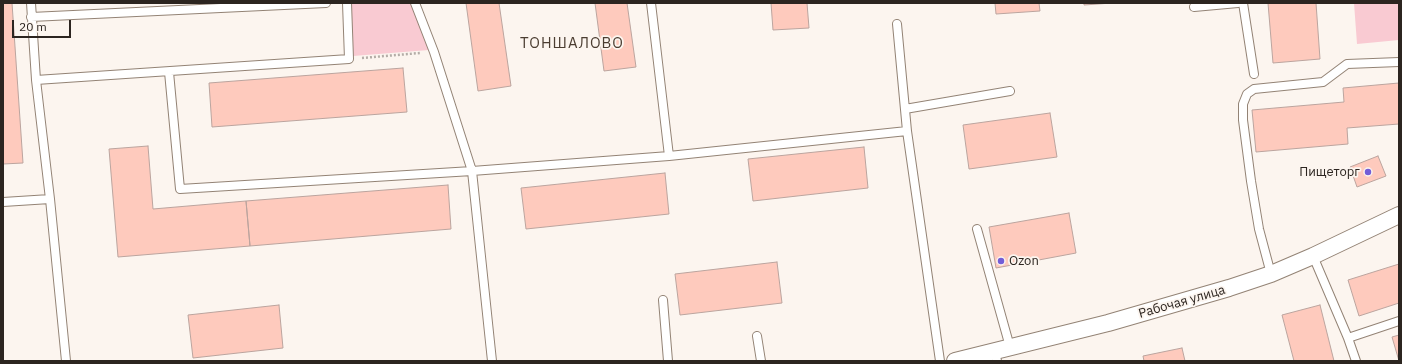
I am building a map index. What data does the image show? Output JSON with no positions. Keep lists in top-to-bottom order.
{
  "streets": {
    "street": ["Рабочая улица"]
  },
  "districts": ["ТОНШАЛОВО"],
  "places": ["Пищеторг", "Ozon"],
  "scale_bar": "20 m"
}
